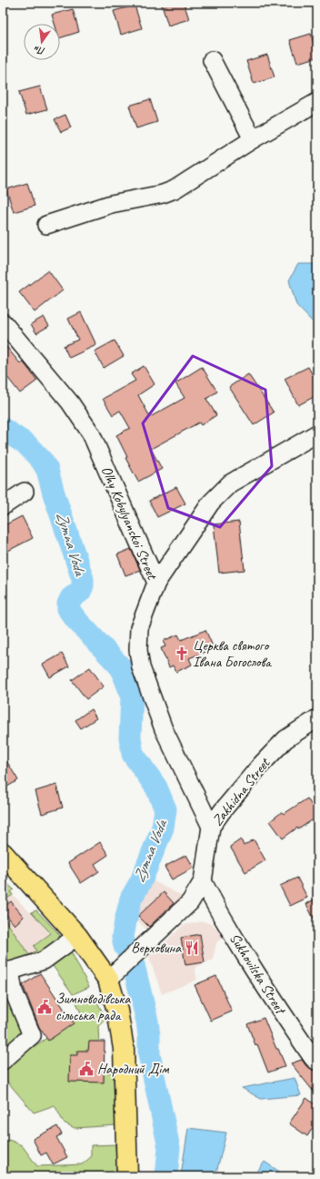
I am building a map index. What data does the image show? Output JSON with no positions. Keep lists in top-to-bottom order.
{
  "streets": {
    "street": ["Olhy Kobylyanskoi Street", "Zakhidna Street", "Sukhovilska Street"]
  },
  "crossings": [
    ["Olhy Kobylyanskoi Street", "Zakhidna Street"],
    ["Zakhidna Street", "Sukhovilska Street"]
  ],
  "water": ["Zymna Voda"],
  "places": {
    "church": ["Церква святого Івана Богослова"],
    "restaurant": ["Верховина"],
    "public building": ["Зимноводівська сільська рада", "Народний Дім"]
  },
  "north": "bottom"
}
